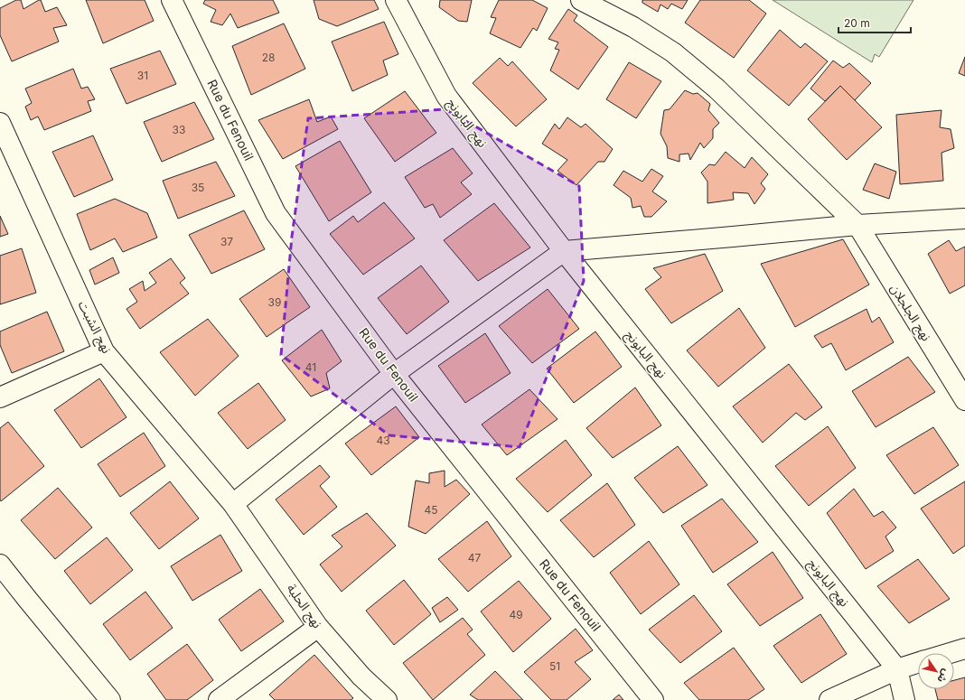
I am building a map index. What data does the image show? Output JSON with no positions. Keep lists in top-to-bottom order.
{
  "streets": {
    "street": [
      "Rue du Fenouil",
      "نهج البابونج",
      "نهج الجلجلان",
      "نهج الشبت",
      "نهج الحلبة"
    ]
  },
  "crossings": [
    ["نهج الشبت", "نهج الحلبة"]
  ],
  "house_numbers": [
    "28",
    "31",
    "33",
    "35",
    "37",
    "39",
    "41",
    "43",
    "45",
    "47",
    "49",
    "51"
  ],
  "scale_bar": "20 m",
  "north": "bottom right"
}
